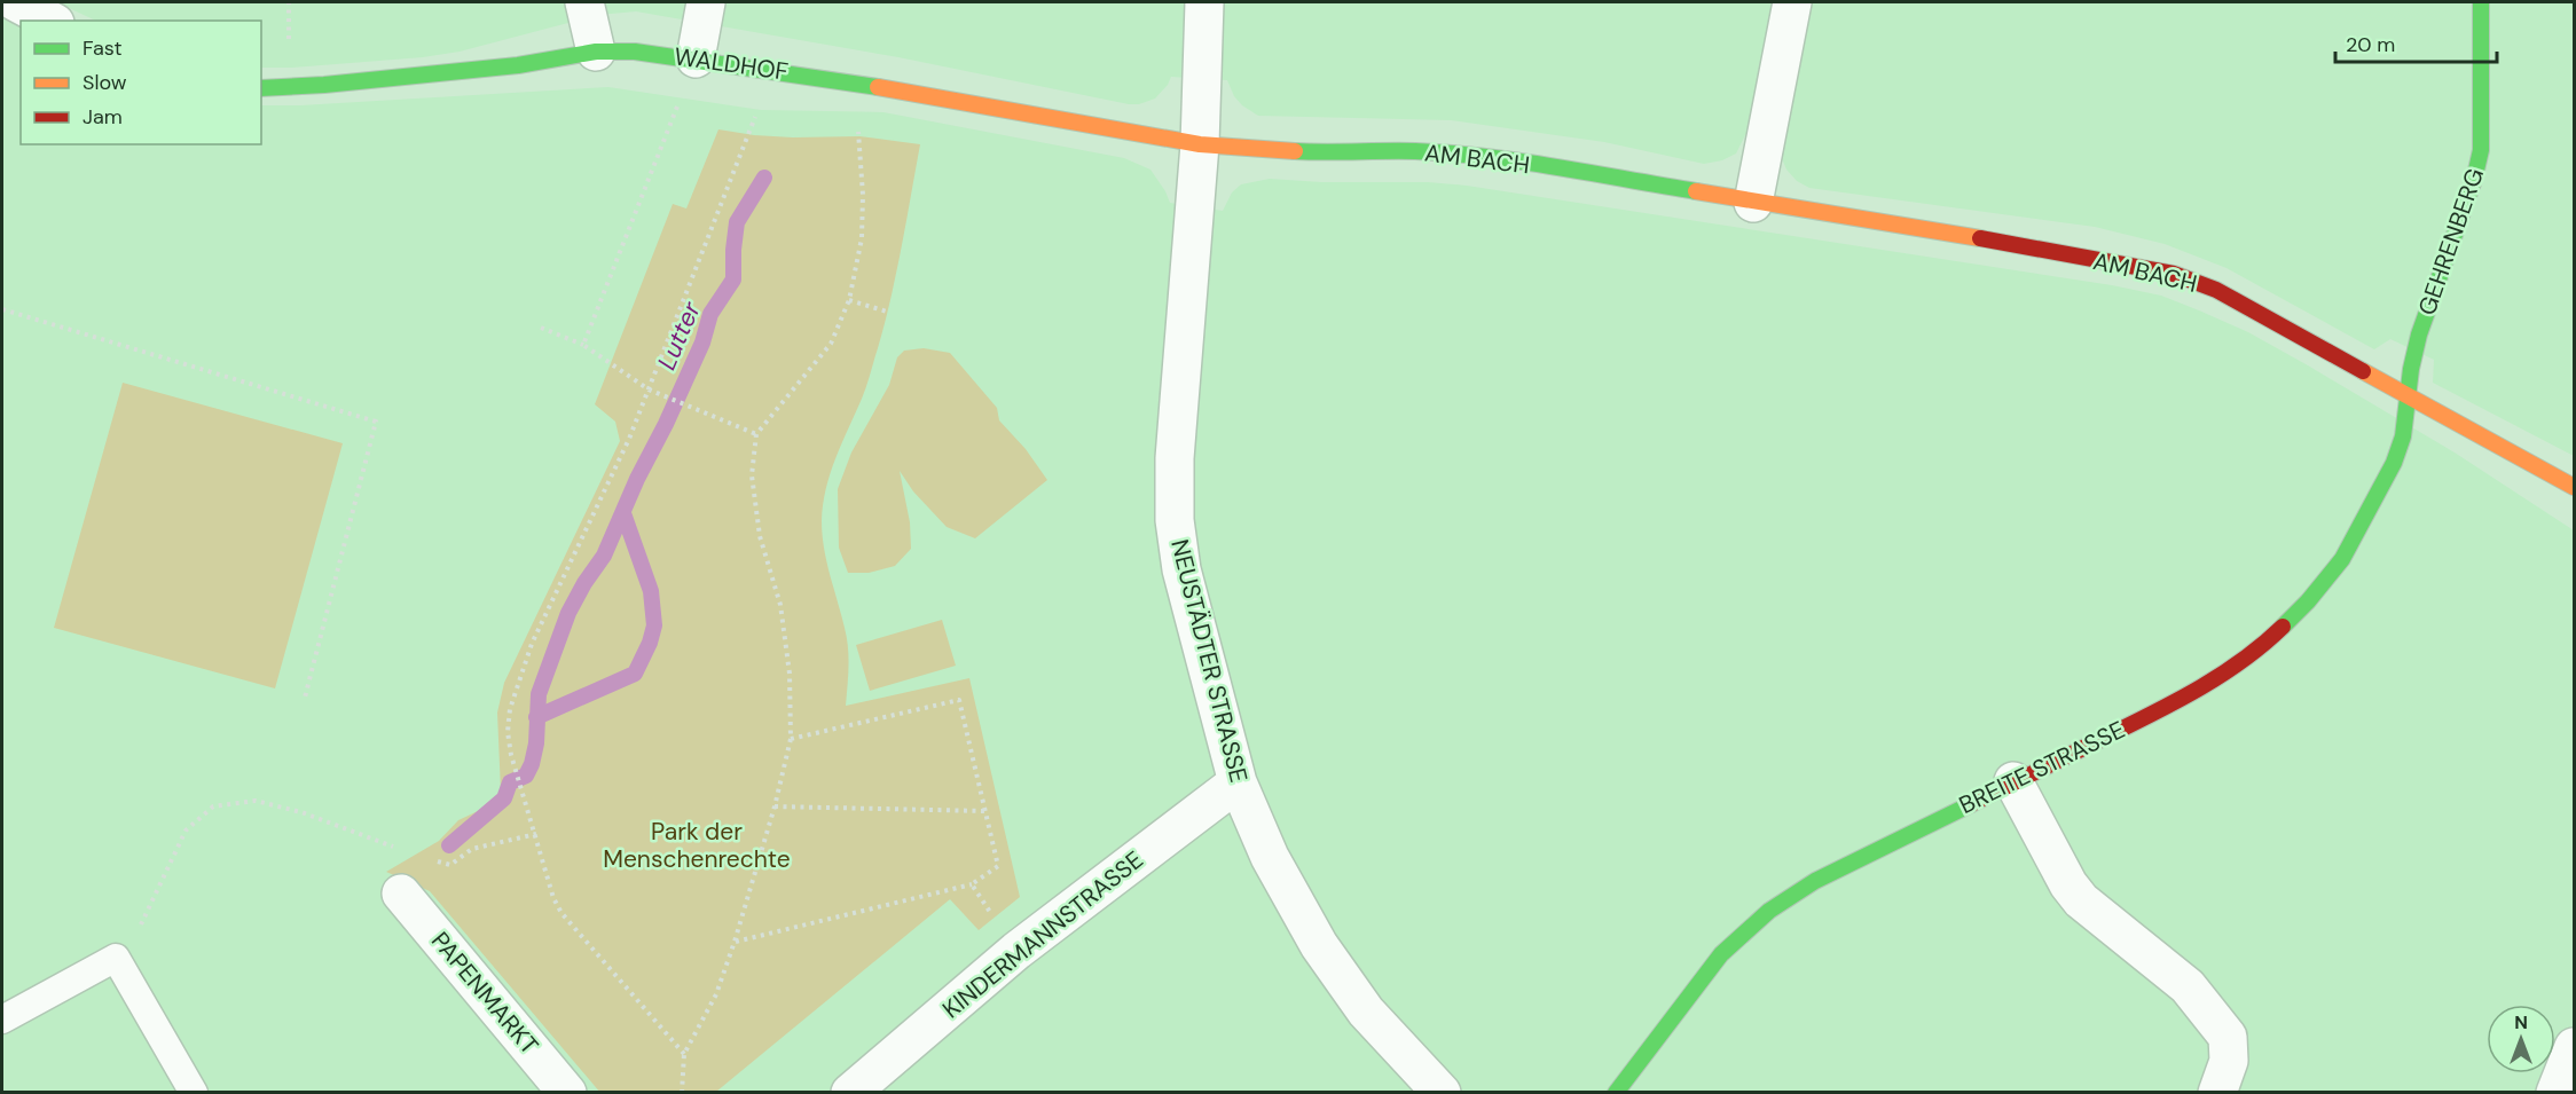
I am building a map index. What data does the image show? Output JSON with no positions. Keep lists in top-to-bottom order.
{
  "streets": {
    "street": [
      "WALDHOF",
      "AM BACH",
      "GEHRENBERG",
      "NEUSTÄDTER STRASSE",
      "BREITE STRASSE",
      "KINDERMANNSTRASSE",
      "PAPENMARKT"
    ]
  },
  "crossings": [
    ["WALDHOF", "AM BACH"],
    ["WALDHOF", "NEUSTÄDTER STRASSE"],
    ["AM BACH", "GEHRENBERG"],
    ["AM BACH", "NEUSTÄDTER STRASSE"],
    ["AM BACH", "BREITE STRASSE"],
    ["GEHRENBERG", "BREITE STRASSE"],
    ["NEUSTÄDTER STRASSE", "KINDERMANNSTRASSE"]
  ],
  "water": ["Lutter"],
  "parks": ["Park der Menschenrechte"],
  "legend": ["Fast", "Slow", "Jam"],
  "scale_bar": "20 m",
  "north": "top"
}
